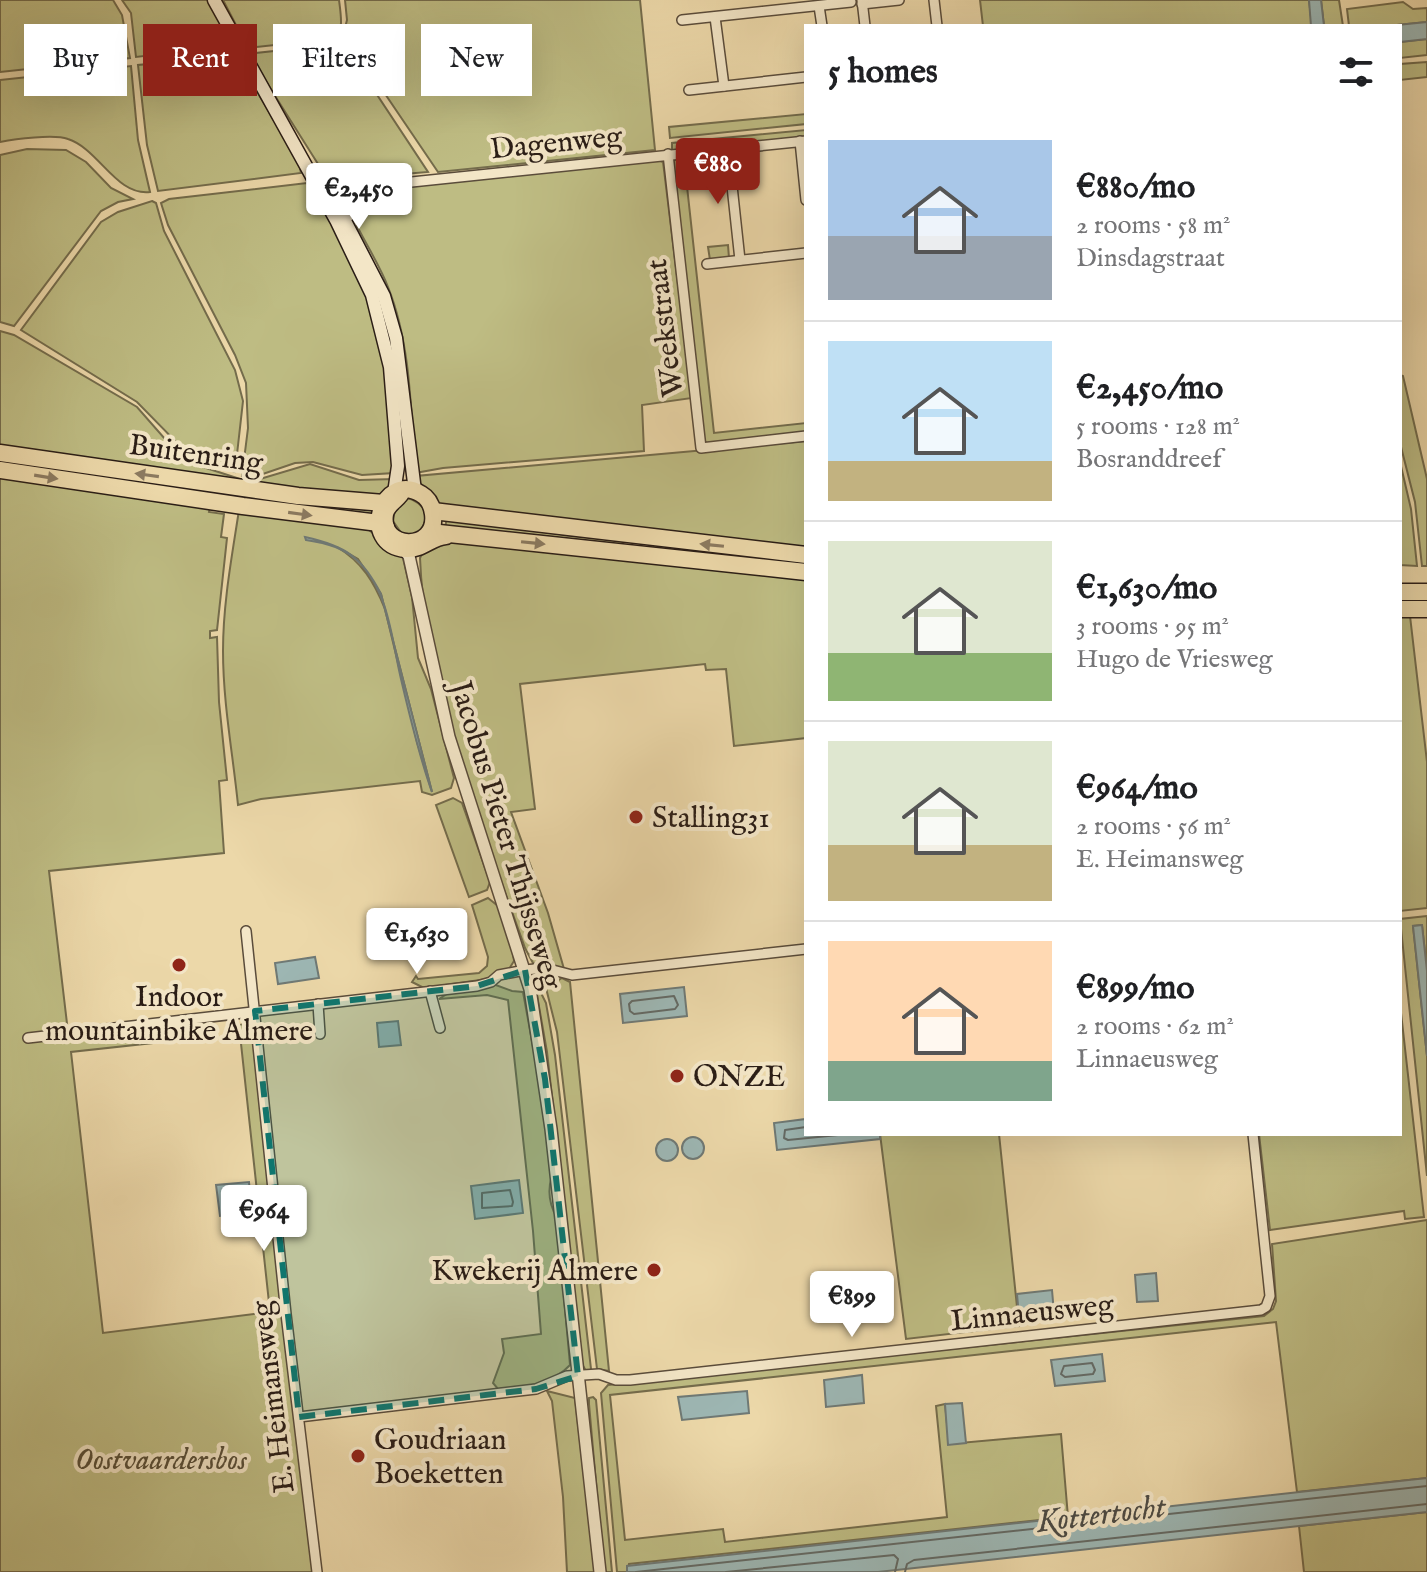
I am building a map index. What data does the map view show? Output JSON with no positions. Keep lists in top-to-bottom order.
{
  "streets": {
    "highway": ["Buitenring"],
    "street": [
      "Dagenweg",
      "Weekstraat",
      "Jacobus Pieter Thijsseweg",
      "Linnaeusweg",
      "E. Heimansweg"
    ]
  },
  "crossings": [
    ["Dagenweg", "Weekstraat"],
    ["Buitenring", "Jacobus Pieter Thijsseweg"],
    ["Jacobus Pieter Thijsseweg", "Linnaeusweg"],
    ["Linnaeusweg", "E. Heimansweg"]
  ],
  "water": ["Kottertocht"],
  "parks": ["Oostvaardersbos"],
  "places": [
    "Stalling31",
    "Indoor mountainbike Almere",
    "ONZE",
    "Kwekerij Almere",
    "Goudriaan Boeketten"
  ],
  "page": {
    "chip": [
      "Buy",
      "Rent",
      "Filters",
      "New"
    ],
    "heading": "5 homes",
    "list": [
      {
        "name": "€880/mo",
        "note": "2 rooms · 58 m² · Dinsdagstraat"
      },
      {
        "name": "€2,450/mo",
        "note": "5 rooms · 128 m² · Bosranddreef"
      },
      {
        "name": "€1,630/mo",
        "note": "3 rooms · 95 m² · Hugo de Vriesweg"
      },
      {
        "name": "€964/mo",
        "note": "2 rooms · 56 m² · E. Heimansweg"
      },
      {
        "name": "€899/mo",
        "note": "2 rooms · 62 m² · Linnaeusweg"
      }
    ],
    "price": [
      "€880",
      "€2,450",
      "€1,630",
      "€964",
      "€899"
    ]
  }
}
